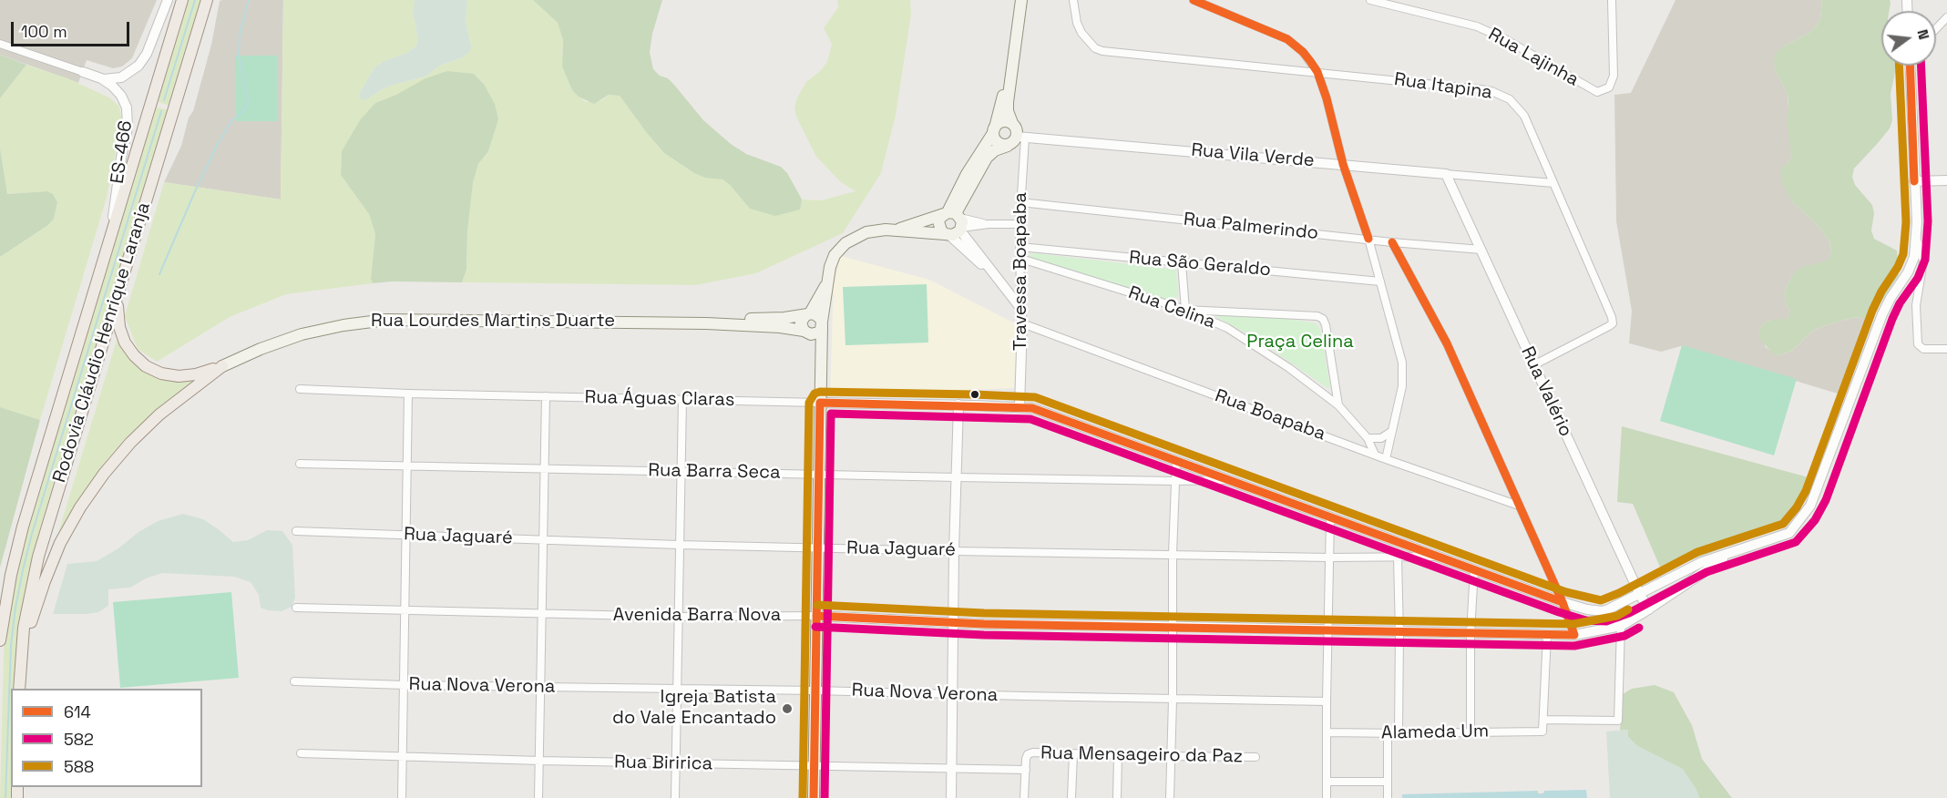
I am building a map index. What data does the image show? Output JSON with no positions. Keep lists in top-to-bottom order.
{
  "streets": {
    "main road": ["Rua Lourdes Martins Duarte", "Rodovia Cláudio Henrique Laranja"],
    "street": [
      "Rua Lajinha",
      "Rua Itapina",
      "ES-466",
      "Rua Vila Verde",
      "Rua Palmerindo",
      "Rua São Geraldo",
      "Travessa Boapaba",
      "Rua Celina",
      "Rua Valério",
      "Rua Águas Claras",
      "Rua Boapaba",
      "Rua Barra Seca",
      "Rua Jaguaré",
      "Avenida Barra Nova",
      "Rua Nova Verona",
      "Alameda Um",
      "Rua Mensageiro da Paz",
      "Rua Biririca"
    ]
  },
  "crossings": [
    ["Rua Itapina", "Rua Vila Verde"],
    ["Rua Itapina", "Rua Valério"],
    ["ES-466", "Rodovia Cláudio Henrique Laranja"],
    ["Rua Vila Verde", "Travessa Boapaba"],
    ["Rua Vila Verde", "Rua Valério"],
    ["Rua Palmerindo", "Travessa Boapaba"],
    ["Rua Palmerindo", "Rua Valério"],
    ["Rua São Geraldo", "Travessa Boapaba"],
    ["Travessa Boapaba", "Rua Celina"],
    ["Travessa Boapaba", "Rua Águas Claras"],
    ["Travessa Boapaba", "Rua Boapaba"],
    ["Rua Celina", "Rua Boapaba"],
    ["Rua Valério", "Avenida Barra Nova"],
    ["Rua Águas Claras", "Rua Barra Seca"],
    ["Rua Águas Claras", "Rua Jaguaré"],
    ["Rua Mensageiro da Paz", "Rua Biririca"]
  ],
  "parks": ["Praça Celina"],
  "places": ["Igreja Batista do Vale Encantado"],
  "lines": ["transit line 614", "transit line 582", "transit line 588"],
  "legend": ["614", "582", "588"],
  "scale_bar": "100 m",
  "north": "right"
}
